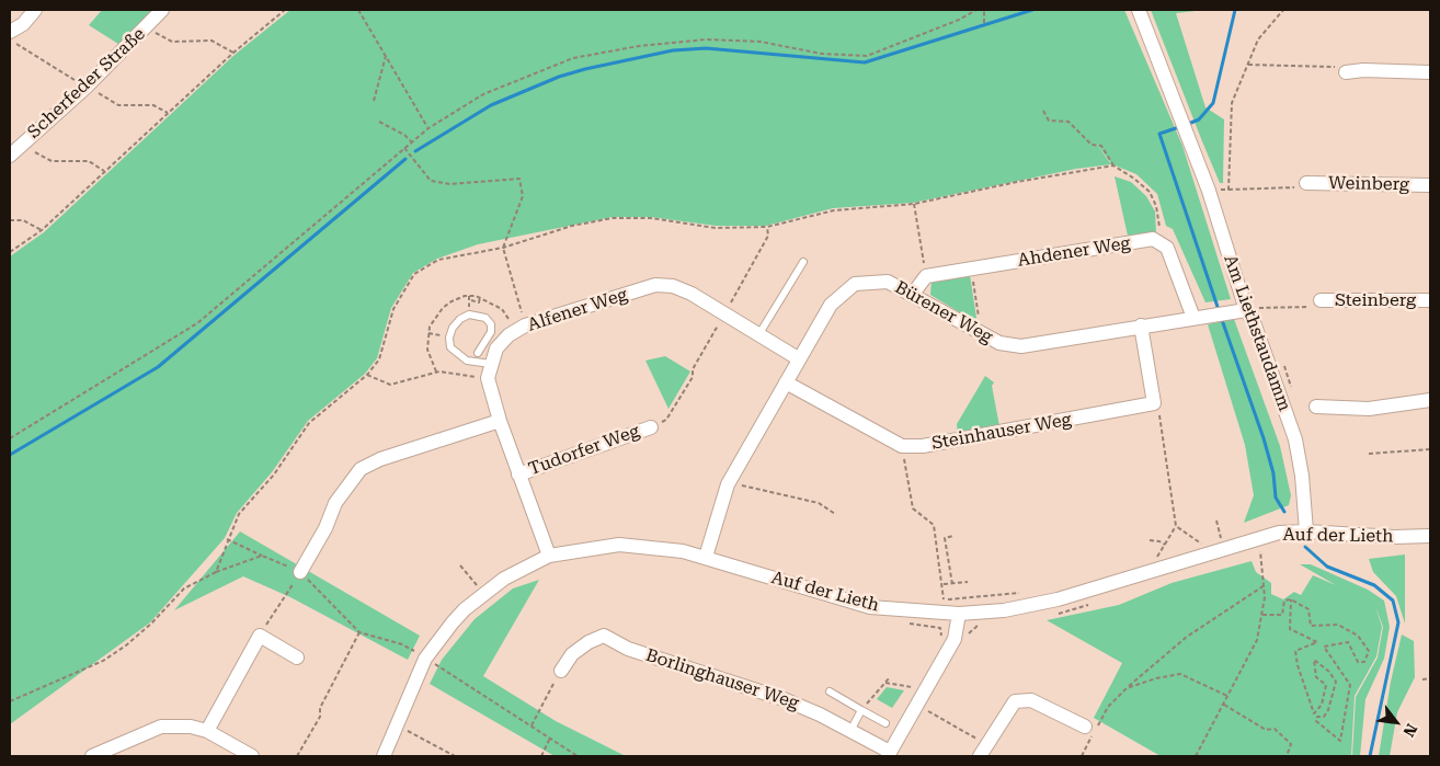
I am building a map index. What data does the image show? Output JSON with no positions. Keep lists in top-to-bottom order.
{
  "streets": {
    "street": [
      "Scherfeder Straße",
      "Weinberg",
      "Ahdener Weg",
      "Steinberg",
      "Alfener Weg",
      "Bürener Weg",
      "Am Liethstaudamm",
      "Steinhauser Weg",
      "Tudorfer Weg",
      "Auf der Lieth",
      "Borlinghauser Weg"
    ]
  },
  "crossings": [
    ["Alfener Weg", "Bürener Weg"],
    ["Bürener Weg", "Am Liethstaudamm"],
    ["Bürener Weg", "Auf der Lieth"],
    ["Am Liethstaudamm", "Auf der Lieth"]
  ],
  "north": "bottom right"
}
